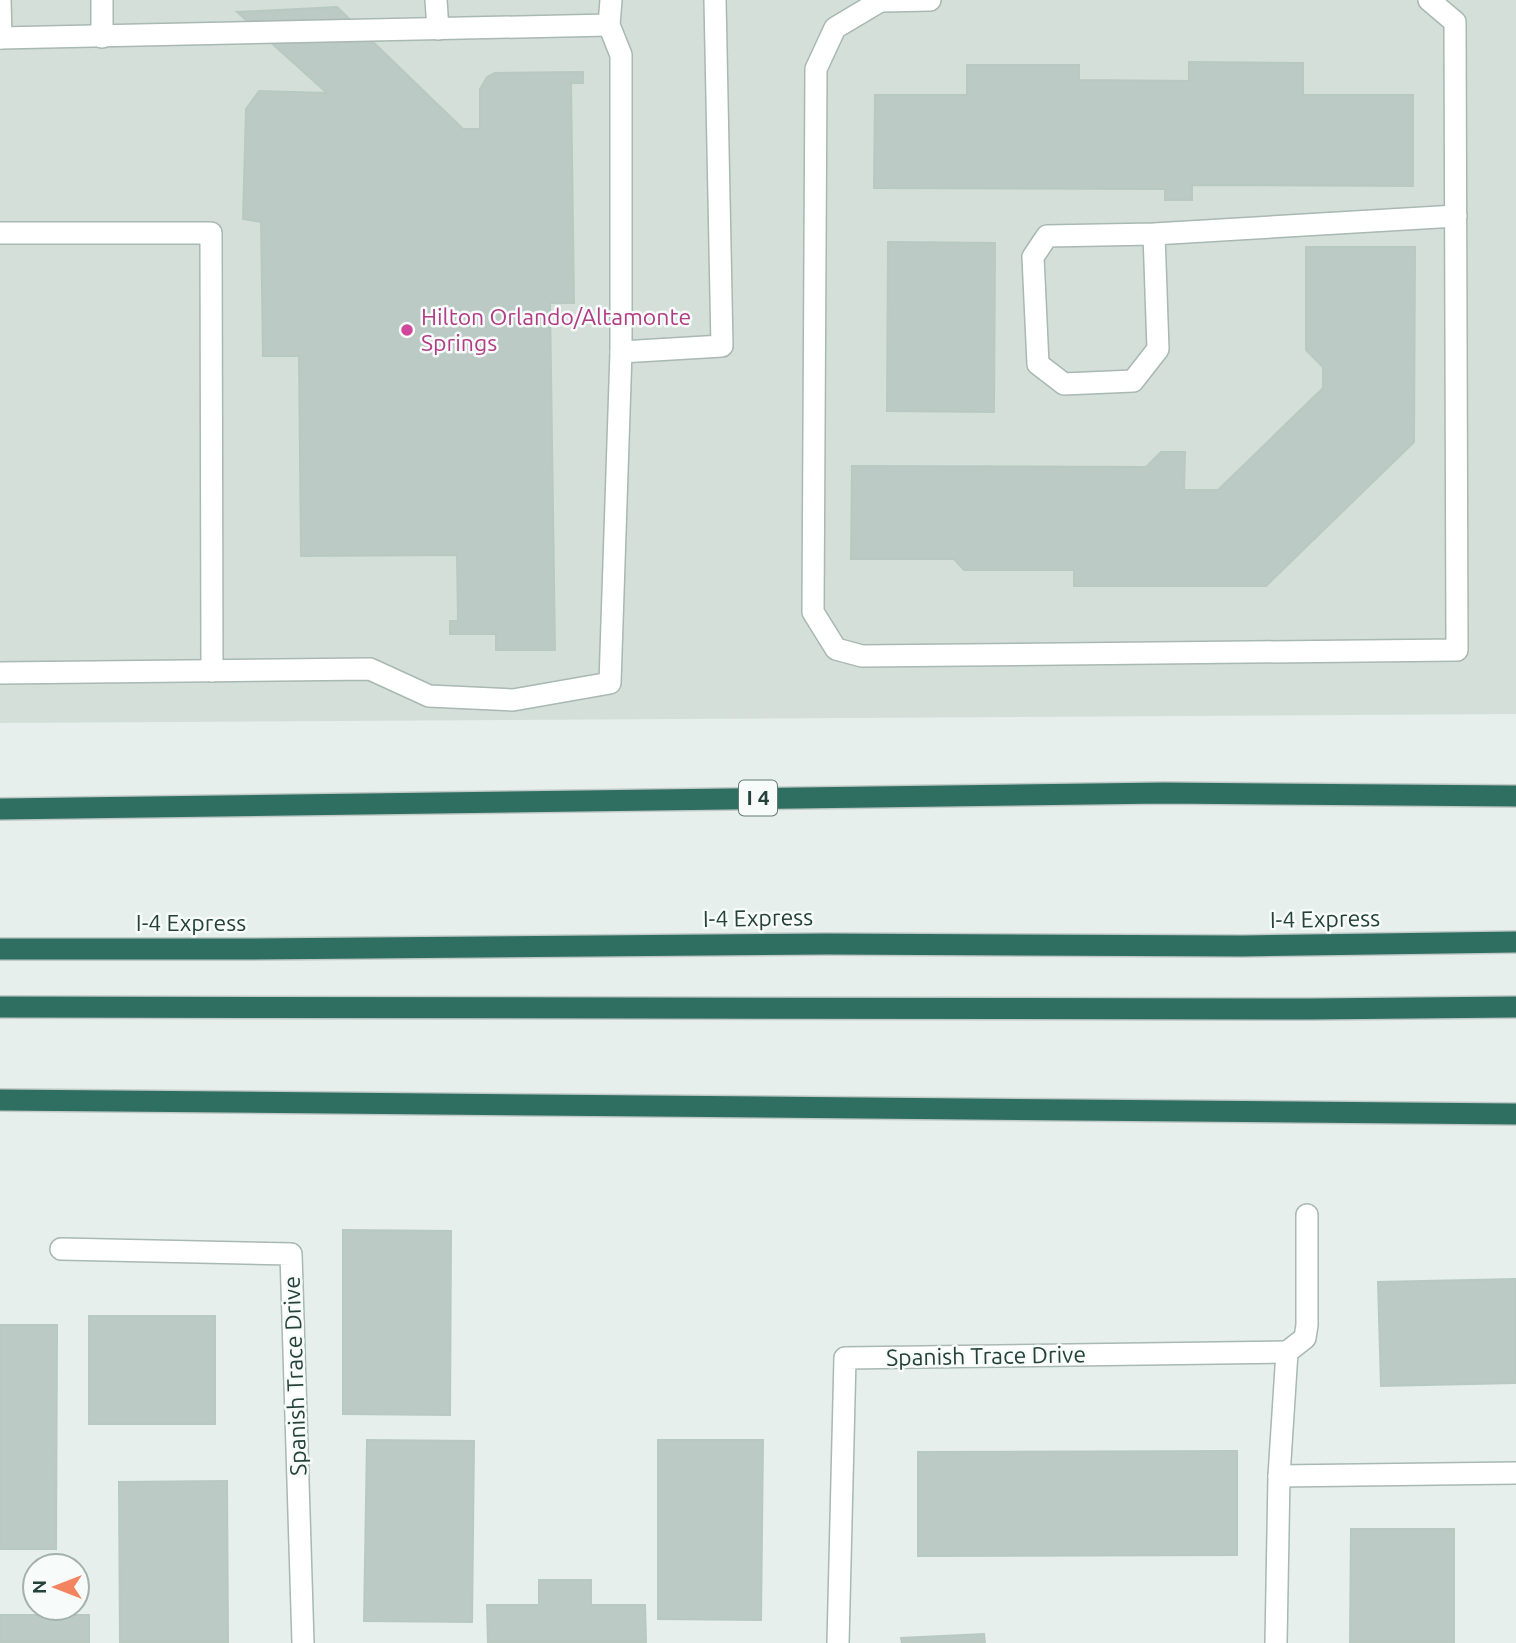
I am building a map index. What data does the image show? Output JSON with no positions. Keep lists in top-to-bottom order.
{
  "streets": {
    "highway": ["I 4", "I-4 Express"],
    "street": ["Spanish Trace Drive"]
  },
  "places": ["Hilton Orlando/Altamonte Springs"],
  "north": "left"
}
